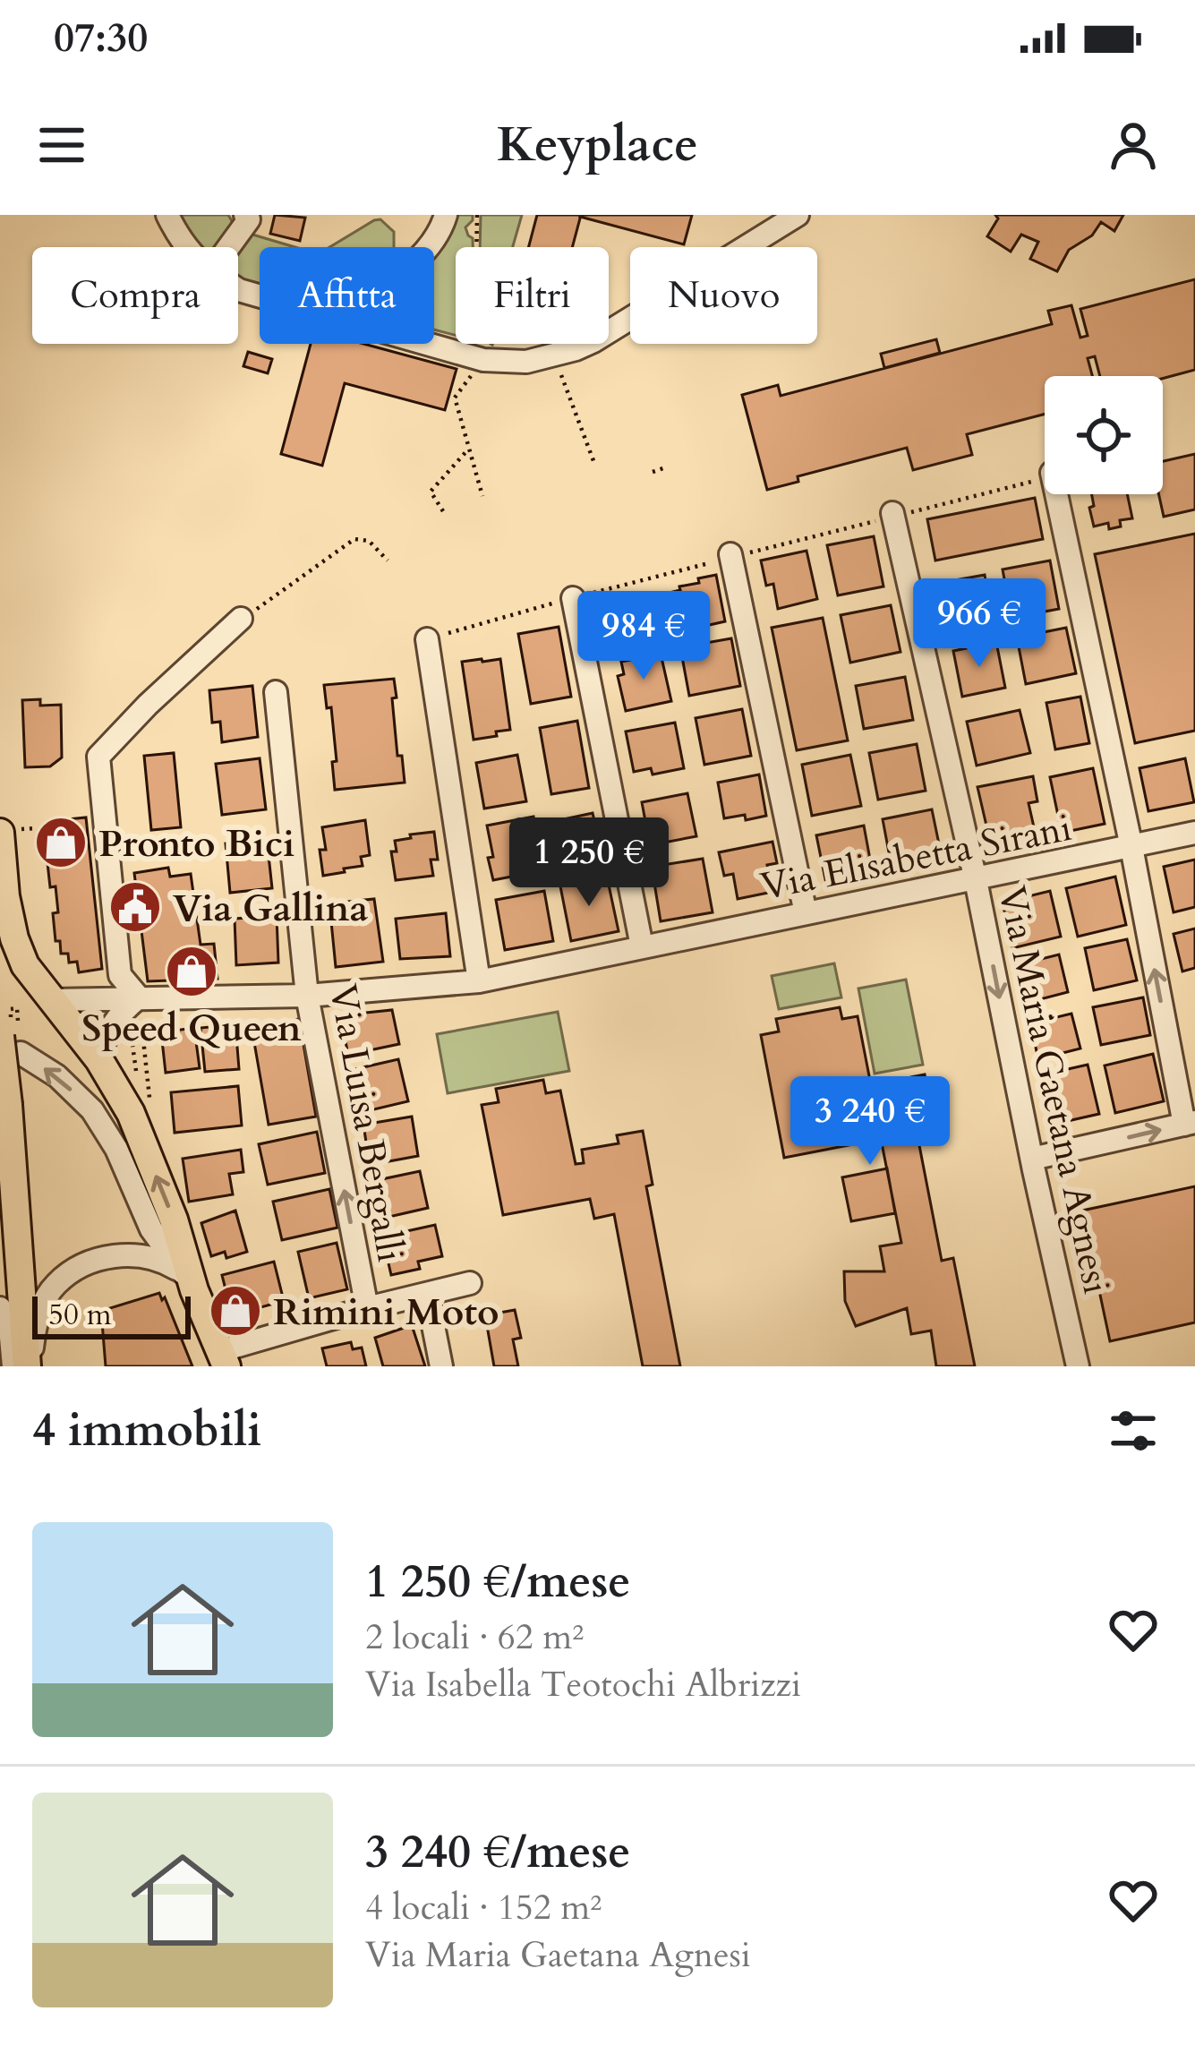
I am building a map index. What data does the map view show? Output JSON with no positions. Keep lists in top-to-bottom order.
{
  "streets": {
    "street": ["Via Elisabetta Sirani", "Via Maria Gaetana Agnesi", "Via Luisa Bergalli"]
  },
  "crossings": [
    ["Via Elisabetta Sirani", "Via Maria Gaetana Agnesi"],
    ["Via Elisabetta Sirani", "Via Luisa Bergalli"]
  ],
  "one_way": ["Via Luisa Bergalli"],
  "places": {
    "shop": ["Pronto Bici", "Speed Queen", "Rimini Moto"],
    "public building": ["Via Gallina"]
  },
  "scale_bar": "50 m",
  "page": {
    "status": "07:30",
    "header": "Keyplace",
    "chip": [
      "Compra",
      "Affitta",
      "Filtri",
      "Nuovo"
    ],
    "price": [
      "966 €",
      "984 €",
      "1 250 €",
      "3 240 €"
    ],
    "scale": "50 m",
    "heading": "4 immobili",
    "list": [
      {
        "name": "1 250 €/mese",
        "note": "2 locali · 62 m² · Via Isabella Teotochi Albrizzi"
      },
      {
        "name": "3 240 €/mese",
        "note": "4 locali · 152 m² · Via Maria Gaetana Agnesi"
      }
    ]
  }
}
